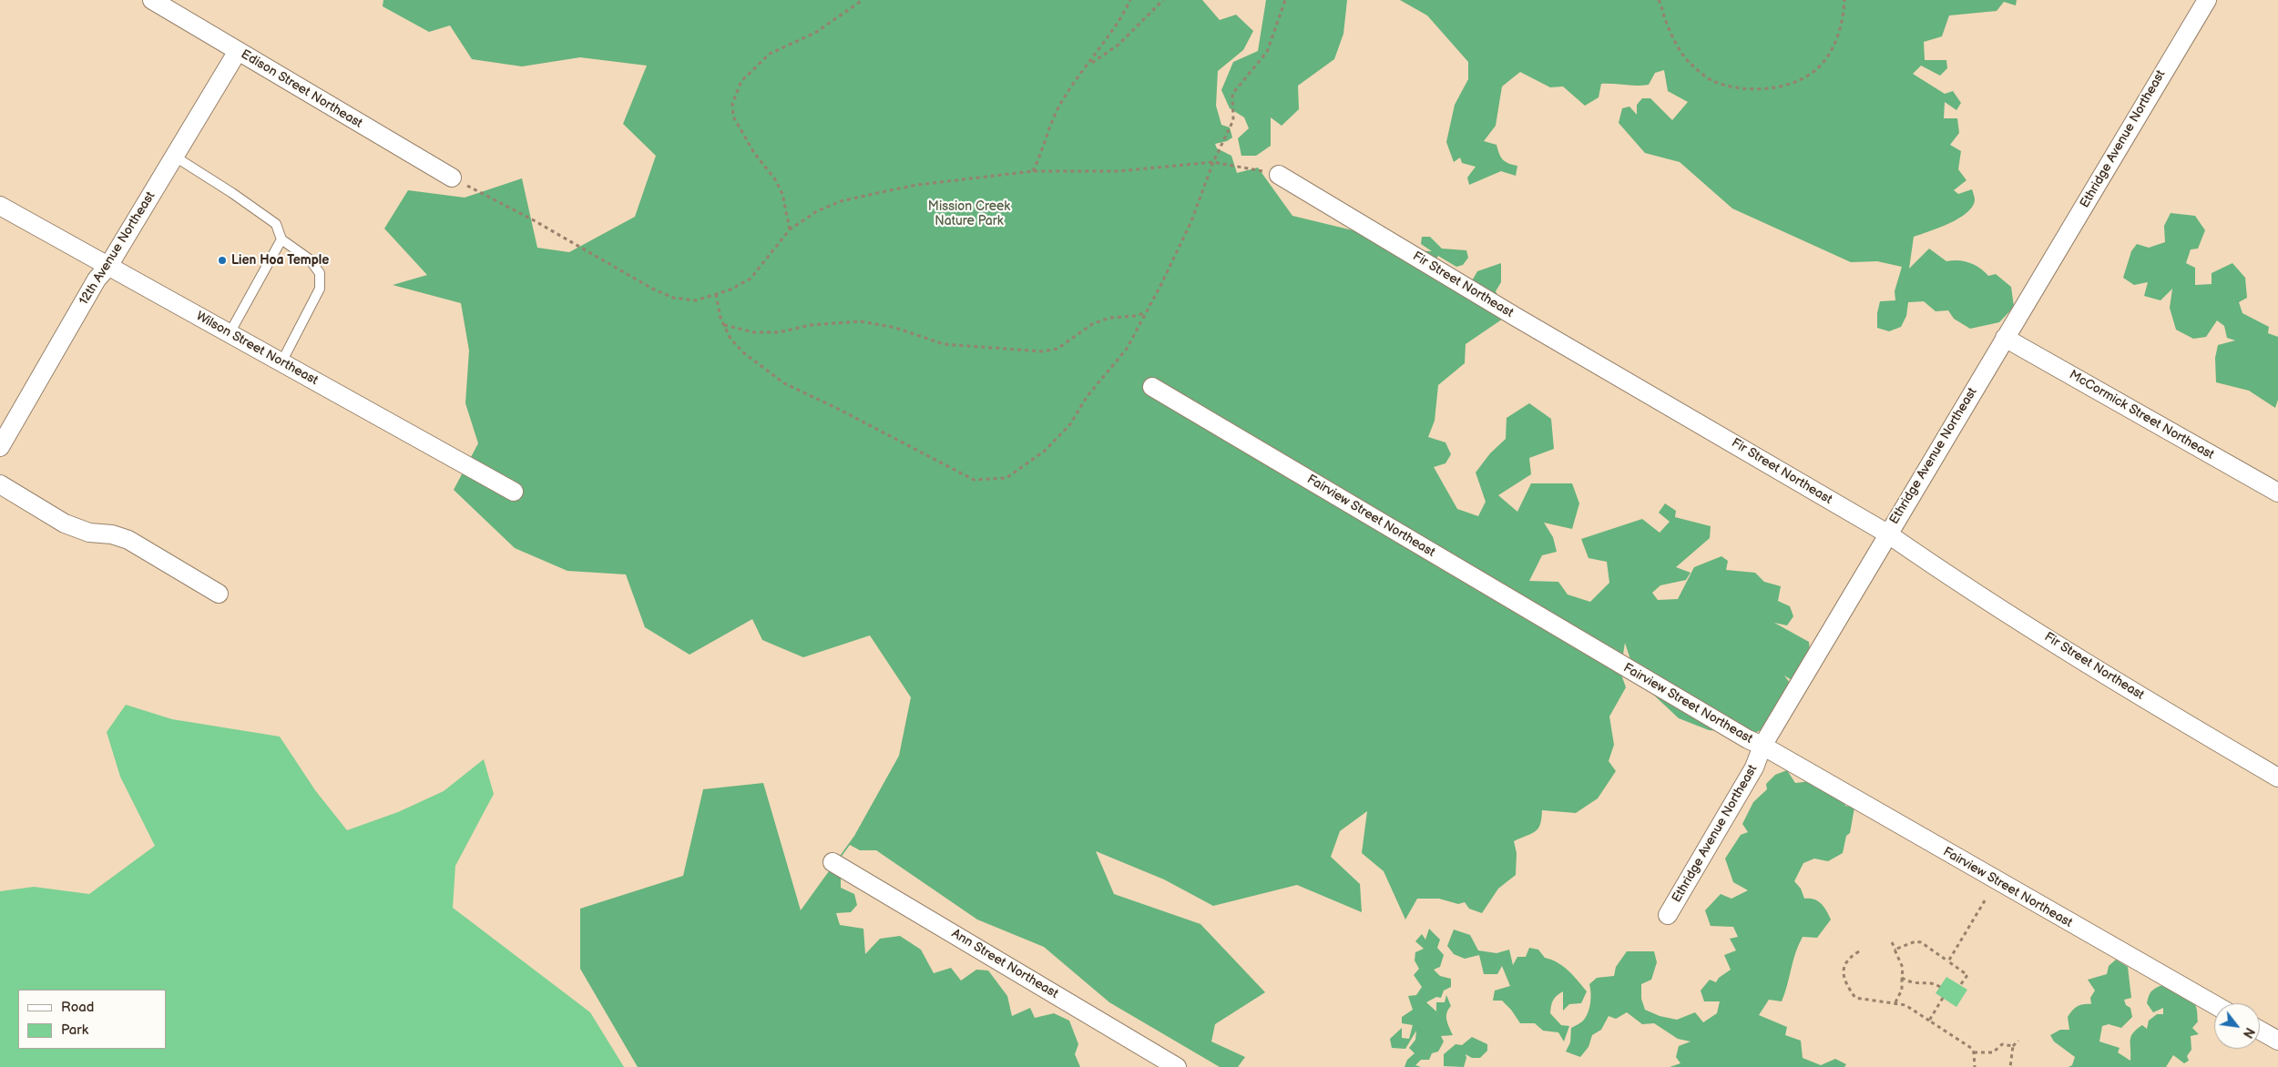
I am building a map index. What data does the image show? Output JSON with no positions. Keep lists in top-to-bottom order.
{
  "streets": {
    "street": [
      "Edison Street Northeast",
      "Ethridge Avenue Northeast",
      "12th Avenue Northeast",
      "Fir Street Northeast",
      "Wilson Street Northeast",
      "McCormick Street Northeast",
      "Fairview Street Northeast",
      "Ann Street Northeast"
    ]
  },
  "crossings": [
    ["Edison Street Northeast", "12th Avenue Northeast"],
    ["Ethridge Avenue Northeast", "Fir Street Northeast"],
    ["Ethridge Avenue Northeast", "McCormick Street Northeast"],
    ["Ethridge Avenue Northeast", "Fairview Street Northeast"],
    ["12th Avenue Northeast", "Wilson Street Northeast"]
  ],
  "parks": ["Mission Creek Nature Park"],
  "places": ["Lien Hoa Temple"],
  "legend": ["Road", "Park"],
  "north": "bottom right"
}
